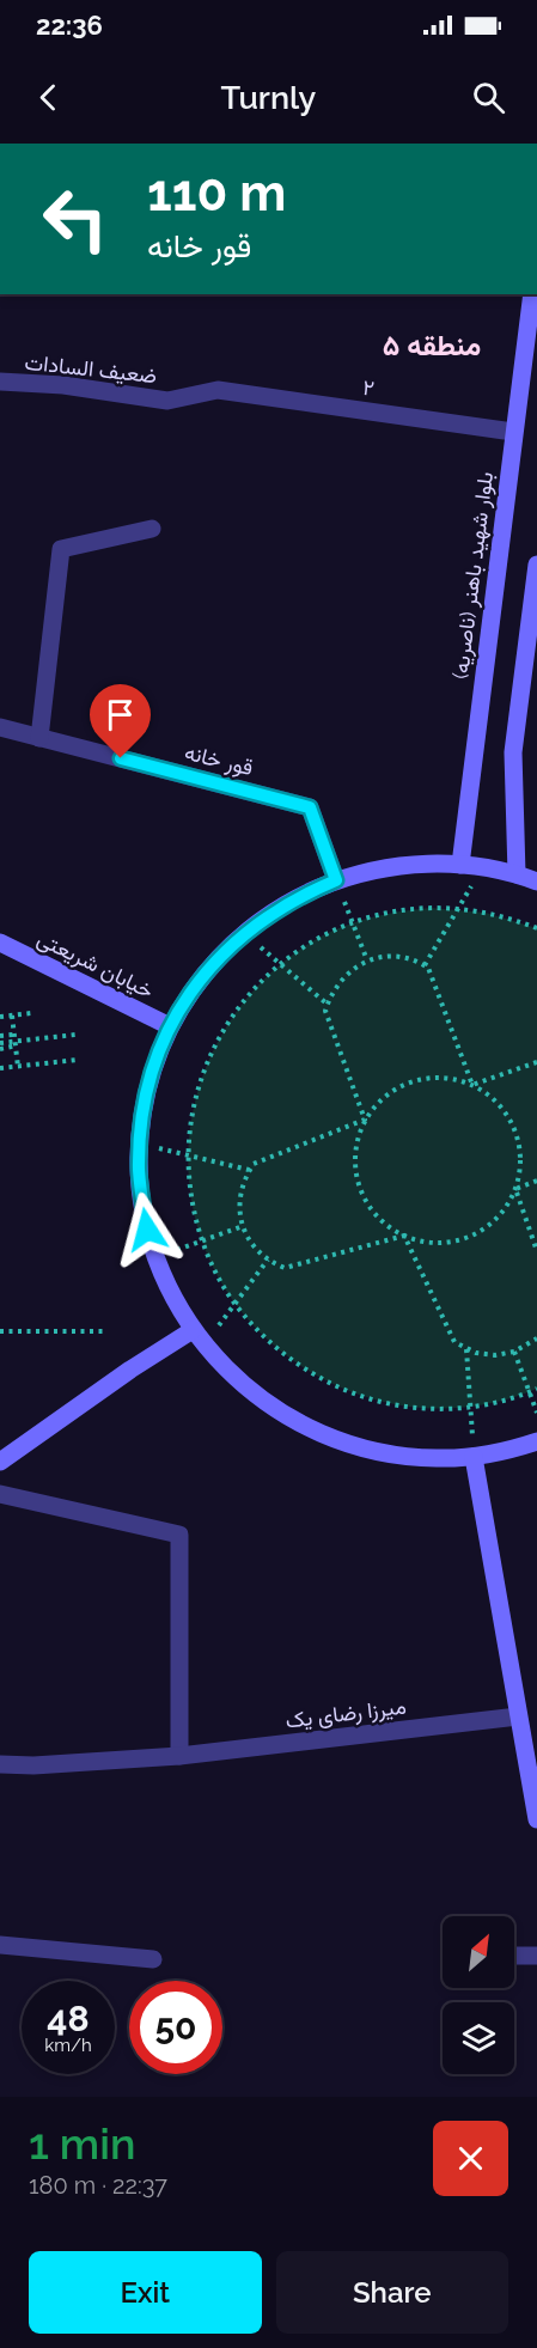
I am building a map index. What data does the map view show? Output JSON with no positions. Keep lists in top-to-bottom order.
{
  "streets": {
    "main road": ["بلوار شهید باهنر (ناصریه)", "خیابان شریعتی"],
    "street": [
      "ضعیف السادات",
      "۲",
      "قور خانه",
      "میرزا رضای یک"
    ]
  },
  "crossings": [
    ["ضعیف السادات", "۲"],
    ["۲", "بلوار شهید باهنر (ناصریه)"]
  ],
  "districts": ["منطقه ۵"],
  "north": "top right",
  "page": {
    "status": "22:36",
    "header": "Turnly",
    "turn": ["110 m", "قور خانه"],
    "speed": "48 km/h",
    "limit": "50",
    "heading": ["1 min", "180 m · 22:37"],
    "buttons": ["Exit", "Share"]
  }
}
